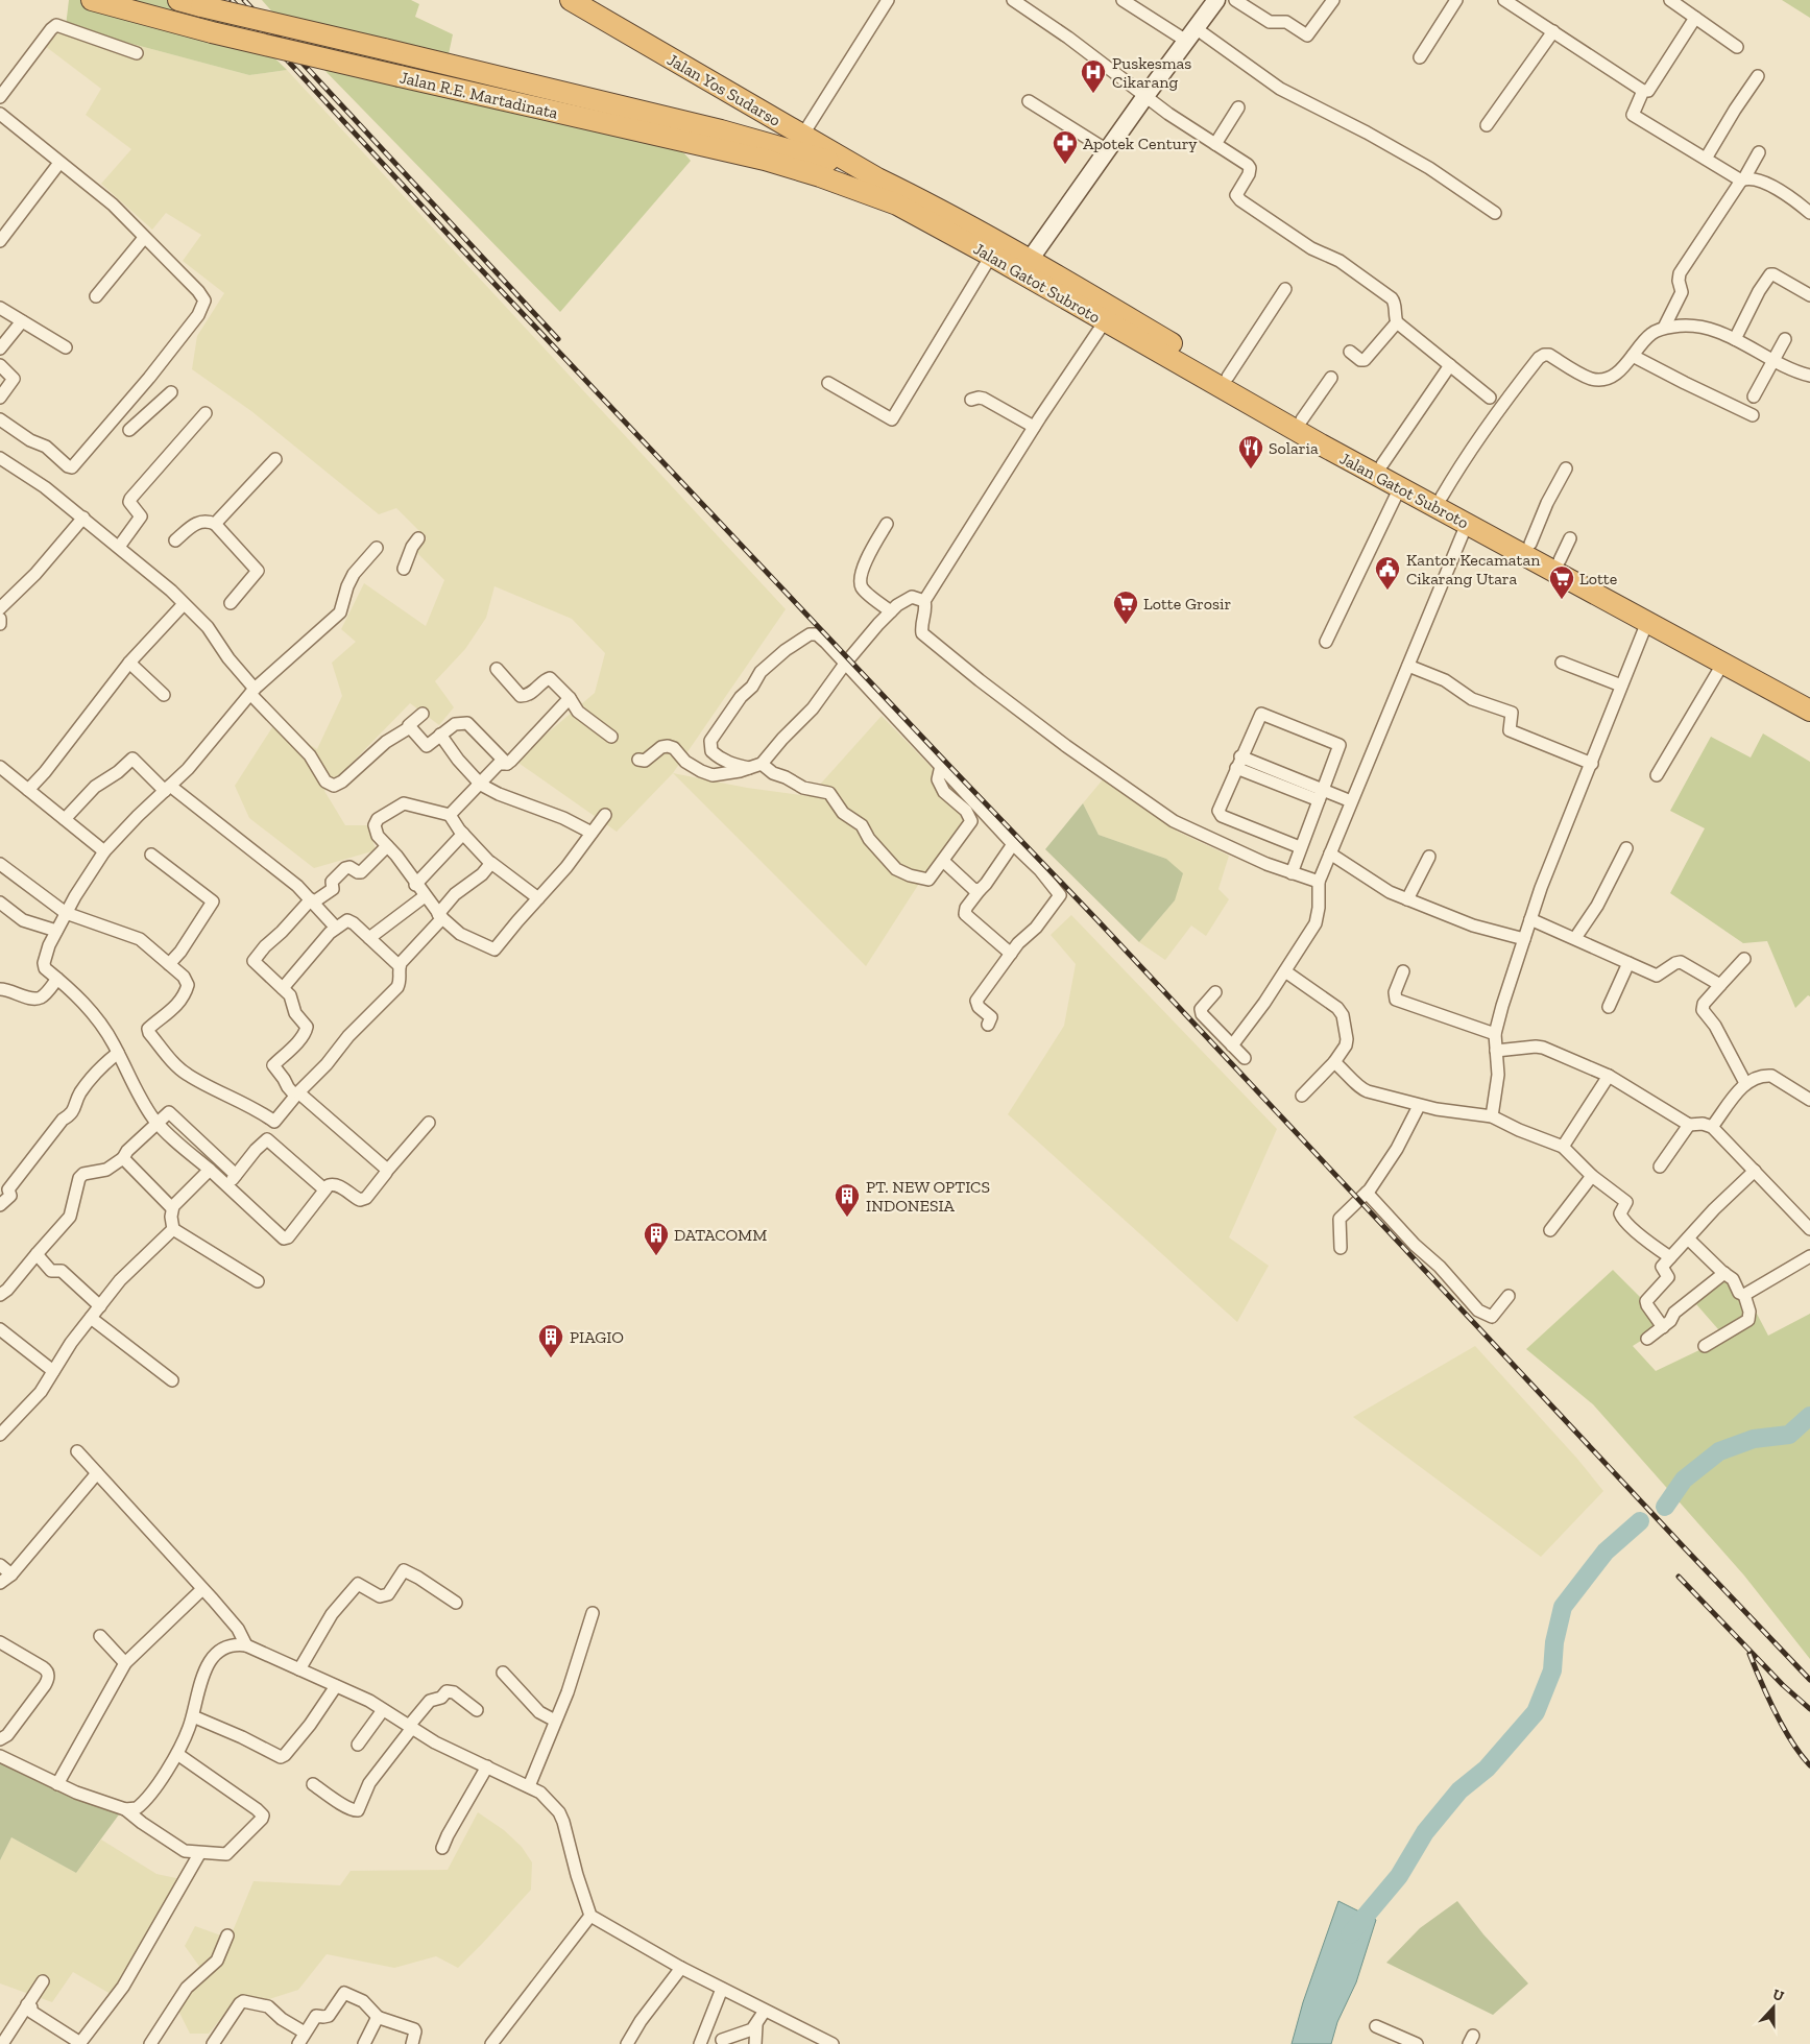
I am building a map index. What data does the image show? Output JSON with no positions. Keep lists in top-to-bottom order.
{
  "streets": {
    "highway": ["Jalan Yos Sudarso", "Jalan R.E. Martadinata", "Jalan Gatot Subroto"]
  },
  "crossings": [
    ["Jalan Yos Sudarso", "Jalan R.E. Martadinata"],
    ["Jalan Yos Sudarso", "Jalan Gatot Subroto"],
    ["Jalan R.E. Martadinata", "Jalan Gatot Subroto"]
  ],
  "places": {
    "hospital": ["Puskesmas Cikarang"],
    "pharmacy": ["Apotek Century"],
    "restaurant": ["Solaria"],
    "public building": ["Kantor Kecamatan Cikarang Utara"],
    "supermarket": ["Lotte", "Lotte Grosir"],
    "building": ["PT. NEW OPTICS INDONESIA", "DATACOMM", "PIAGIO"]
  },
  "north": "top"
}
